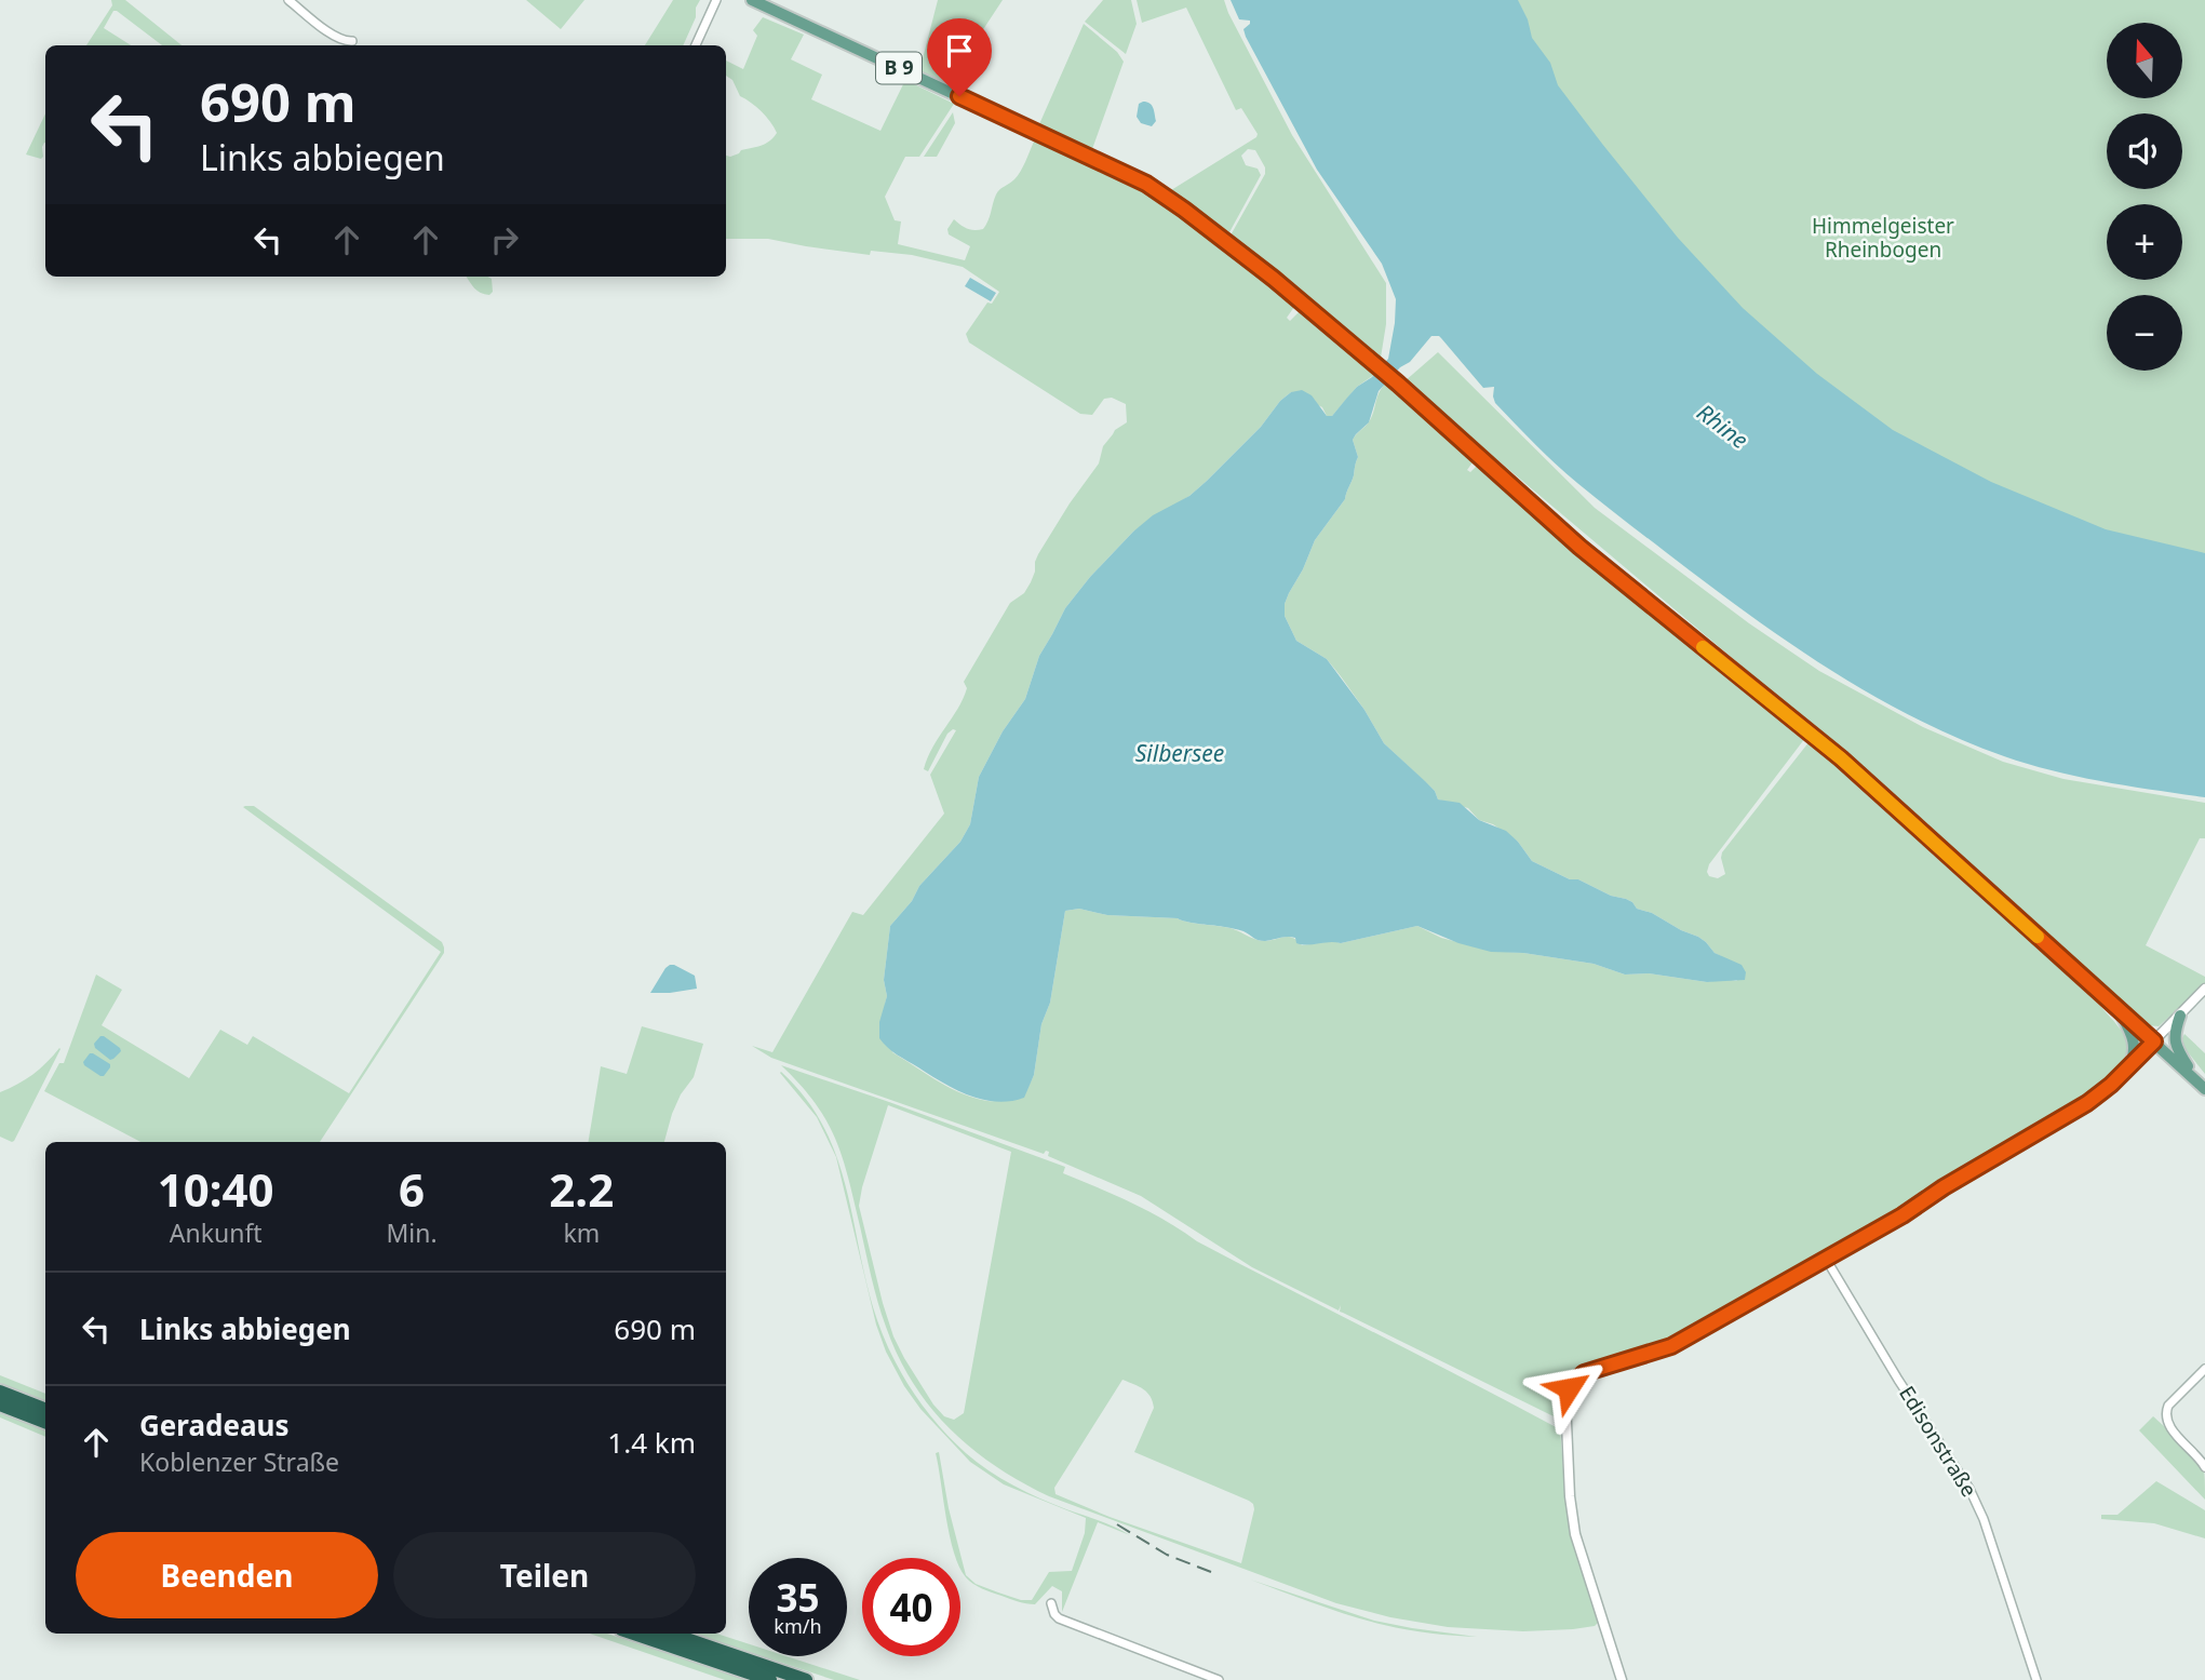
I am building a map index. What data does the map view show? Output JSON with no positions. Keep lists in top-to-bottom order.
{
  "streets": {
    "main road": ["B 9"],
    "street": ["Edisonstraße"]
  },
  "water": ["Rhine", "Silbersee"],
  "parks": ["Himmelgeister Rheinbogen"],
  "north": "top",
  "page": {
    "map_buttons": ["+", "−"],
    "turn": ["690 m", "Links abbiegen"],
    "eta": [
      "10:40",
      "Ankunft",
      "6",
      "Min.",
      "2.2",
      "km"
    ],
    "list": [
      {
        "name": "Links abbiegen",
        "value": "690 m"
      },
      {
        "name": "Geradeaus",
        "note": "Koblenzer Straße",
        "value": "1.4 km"
      }
    ],
    "buttons": ["Beenden", "Teilen"],
    "speed": "35 km/h",
    "limit": "40"
  }
}
